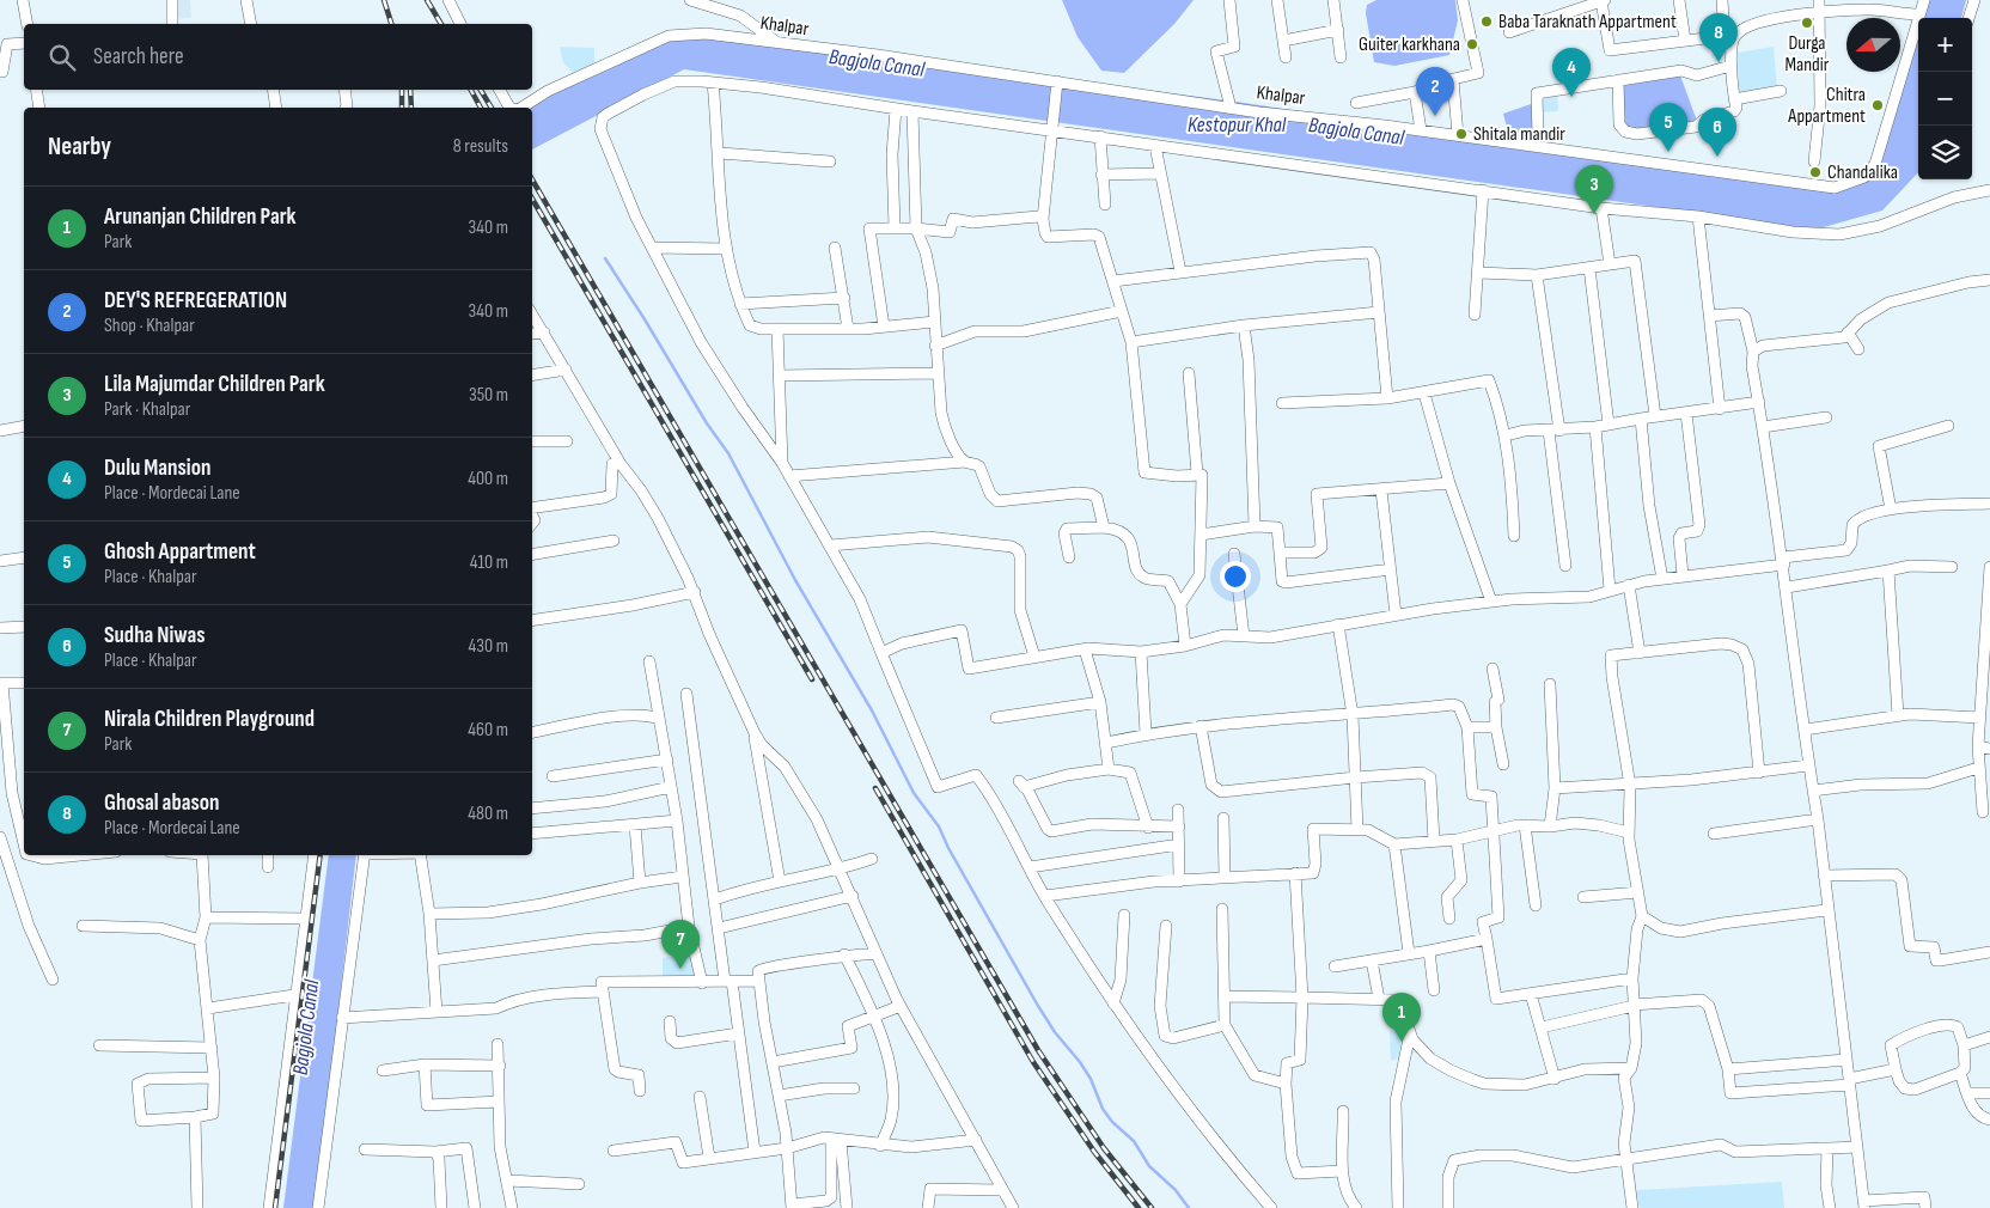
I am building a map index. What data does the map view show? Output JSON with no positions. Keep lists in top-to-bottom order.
{
  "streets": {
    "street": ["Khalpar"]
  },
  "water": ["Bagjola Canal", "Kestopur Khal"],
  "places": [
    "Baba Taraknath Appartment",
    "Durga Mandir",
    "Guiter karkhana",
    "Chitra Appartment",
    "Shitala mandir",
    "Chandalika"
  ],
  "north": "left",
  "page": {
    "pins": [
      "8",
      "4",
      "2",
      "5",
      "6",
      "3",
      "7",
      "1"
    ],
    "map_buttons": ["+", "−"],
    "search": "Search here",
    "heading": ["Nearby", "8 results"],
    "list": [
      {
        "mark": "1",
        "name": "Arunanjan Children Park",
        "note": "Park",
        "value": "340 m"
      },
      {
        "mark": "2",
        "name": "DEY'S REFREGERATION",
        "note": "Shop · Khalpar",
        "value": "340 m"
      },
      {
        "mark": "3",
        "name": "Lila Majumdar Children Park",
        "note": "Park · Khalpar",
        "value": "350 m"
      },
      {
        "mark": "4",
        "name": "Dulu Mansion",
        "note": "Place · Mordecai Lane",
        "value": "400 m"
      },
      {
        "mark": "5",
        "name": "Ghosh Appartment",
        "note": "Place · Khalpar",
        "value": "410 m"
      },
      {
        "mark": "6",
        "name": "Sudha Niwas",
        "note": "Place · Khalpar",
        "value": "430 m"
      },
      {
        "mark": "7",
        "name": "Nirala Children Playground",
        "note": "Park",
        "value": "460 m"
      },
      {
        "mark": "8",
        "name": "Ghosal abason",
        "note": "Place · Mordecai Lane",
        "value": "480 m"
      }
    ]
  }
}
